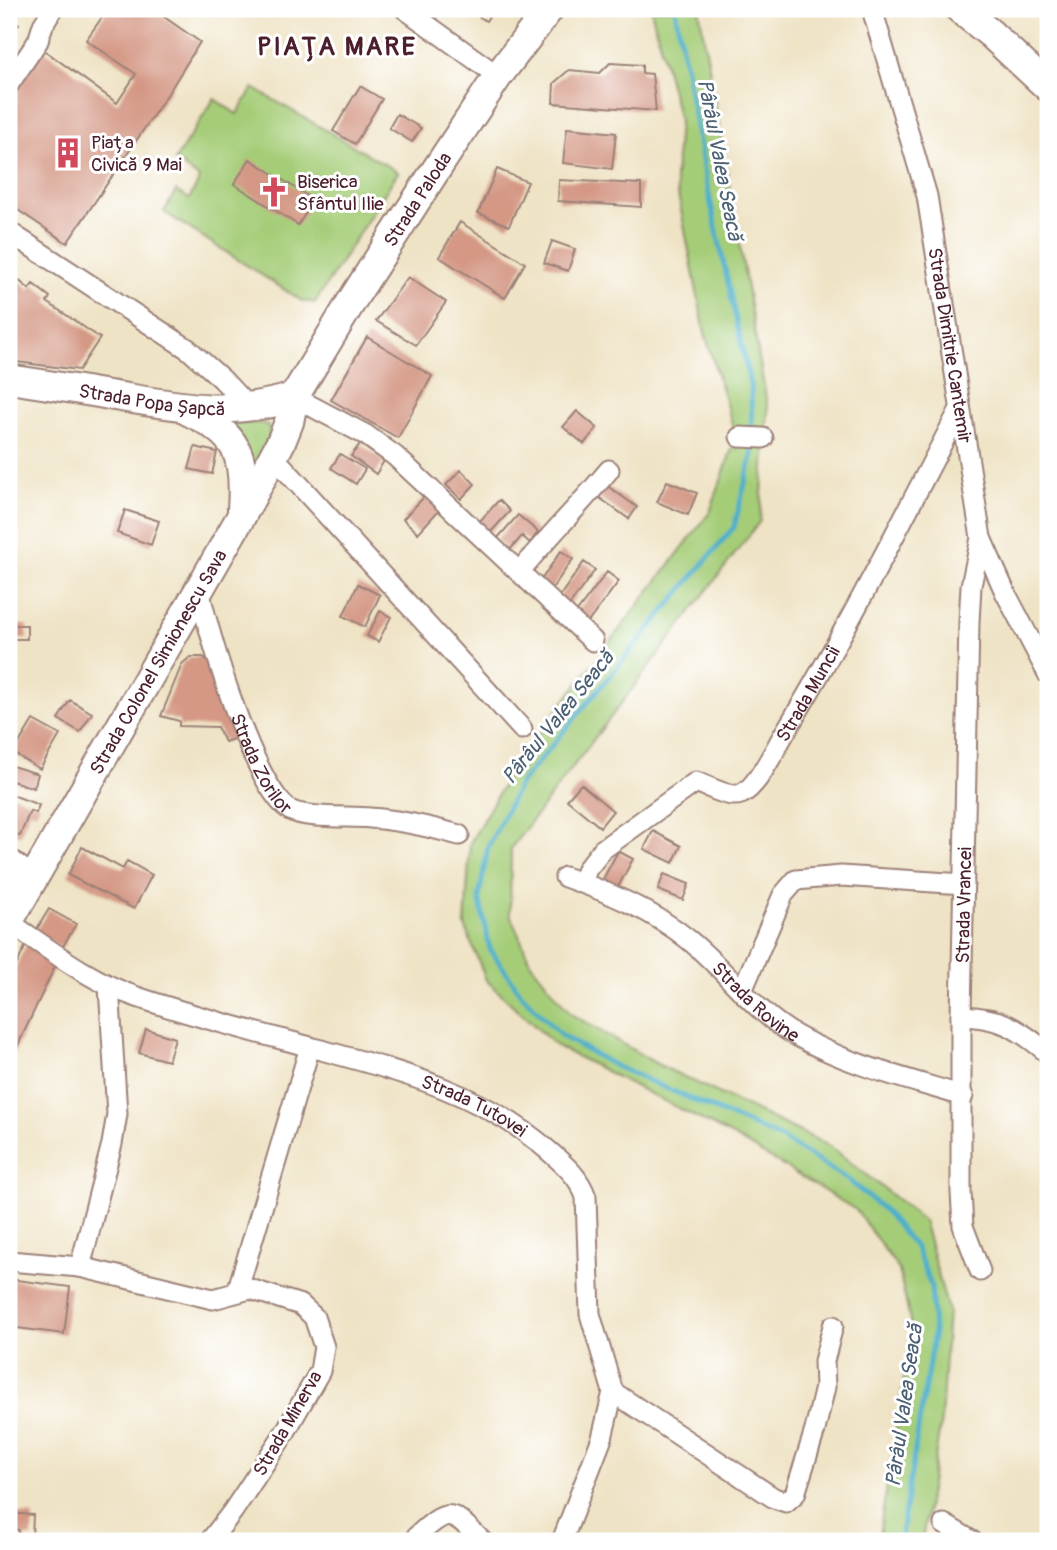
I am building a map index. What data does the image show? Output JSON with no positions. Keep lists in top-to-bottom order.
{
  "streets": {
    "main road": ["Strada Paloda", "Strada Popa Șapcă", "Strada Colonel Simionescu Sava"],
    "street": [
      "Strada Dimitrie Cantemir",
      "Strada Muncii",
      "Strada Zorilor",
      "Strada Vrancei",
      "Strada Rovine",
      "Strada Tutovei",
      "Strada Minerva"
    ]
  },
  "crossings": [
    ["Strada Paloda", "Strada Popa Șapcă"],
    ["Strada Paloda", "Strada Colonel Simionescu Sava"],
    ["Strada Dimitrie Cantemir", "Strada Muncii"],
    ["Strada Dimitrie Cantemir", "Strada Vrancei"],
    ["Strada Popa Șapcă", "Strada Colonel Simionescu Sava"],
    ["Strada Colonel Simionescu Sava", "Strada Zorilor"],
    ["Strada Colonel Simionescu Sava", "Strada Tutovei"],
    ["Strada Muncii", "Strada Rovine"],
    ["Strada Vrancei", "Strada Rovine"]
  ],
  "districts": ["PIAȚA MARE"],
  "water": ["Pârâul Valea Seacă"],
  "places": {
    "building": ["Piața Civică 9 Mai"],
    "church": ["Biserica Sfântul Ilie"]
  }
}
